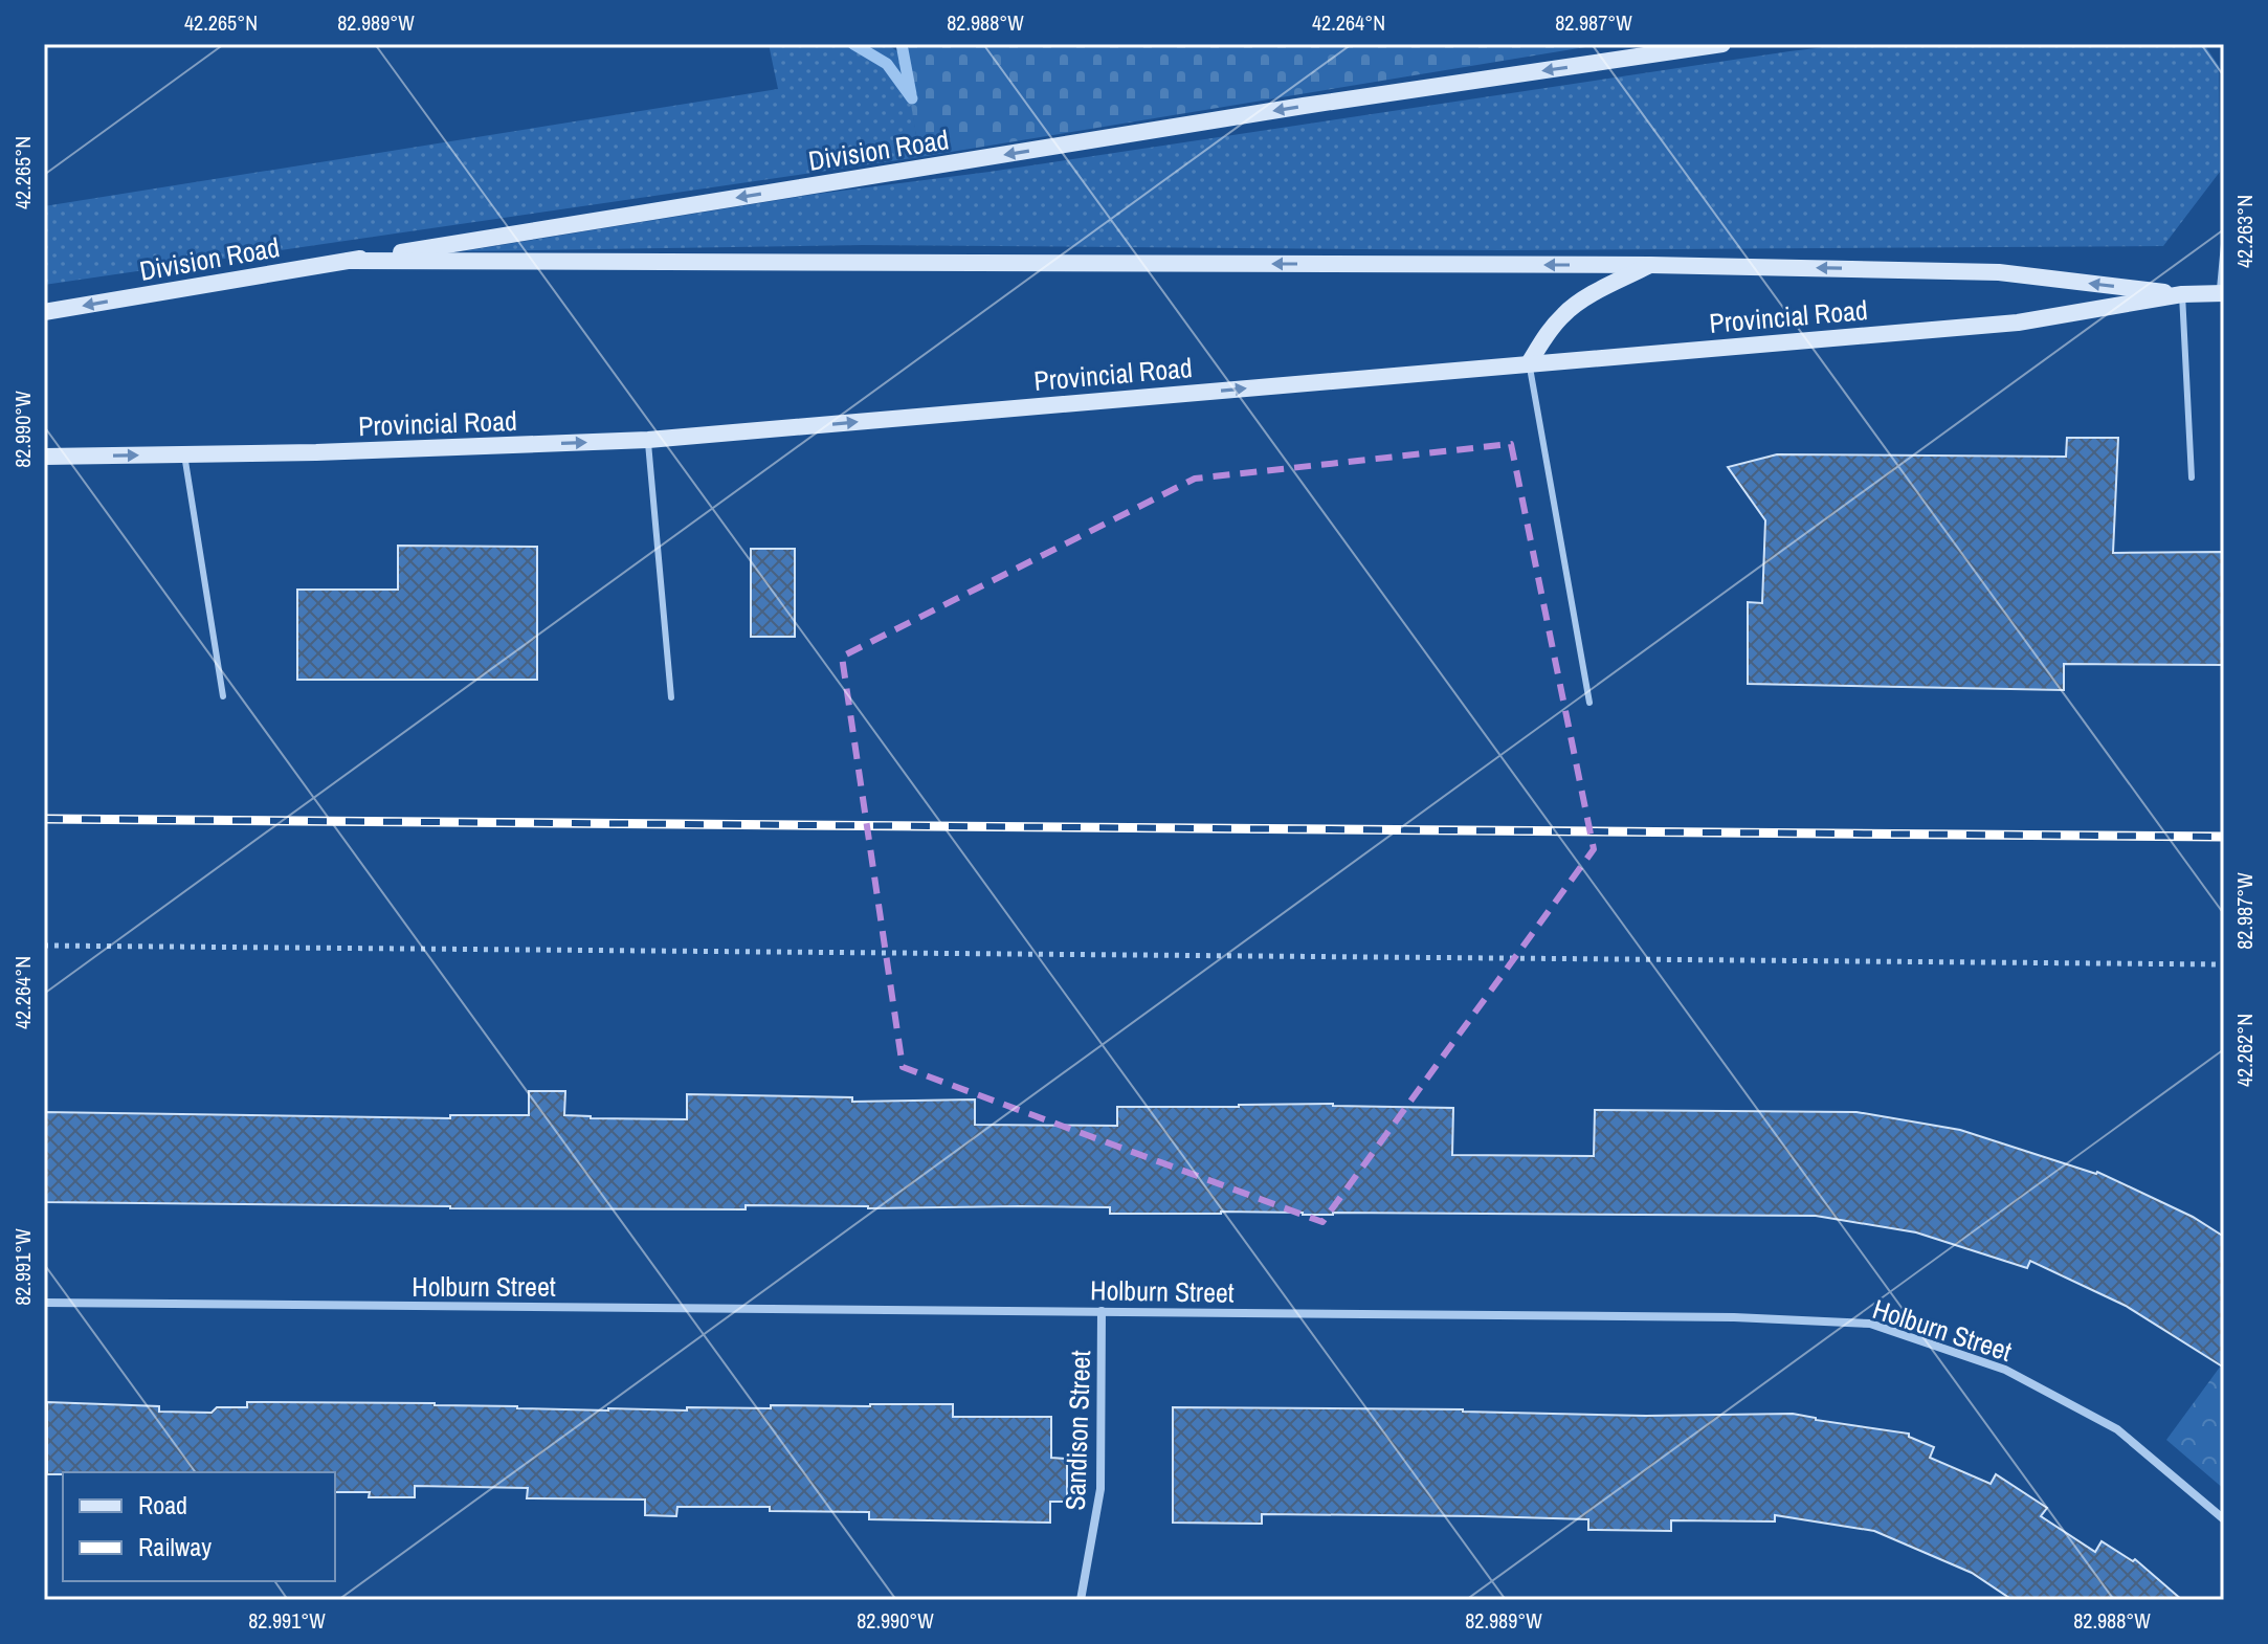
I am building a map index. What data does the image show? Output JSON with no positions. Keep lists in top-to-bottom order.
{
  "streets": {
    "main road": ["Division Road", "Provincial Road"],
    "street": ["Holburn Street", "Sandison Street"]
  },
  "crossings": [
    ["Division Road", "Provincial Road"],
    ["Holburn Street", "Sandison Street"]
  ],
  "one_way": ["Division Road"],
  "legend": ["Road", "Railway"],
  "coordinates": [
    "42.265°N",
    "82.989°W",
    "82.988°W",
    "42.264°N",
    "82.987°W",
    "42.263°N",
    "82.990°W",
    "42.262°N",
    "82.991°W"
  ]
}
